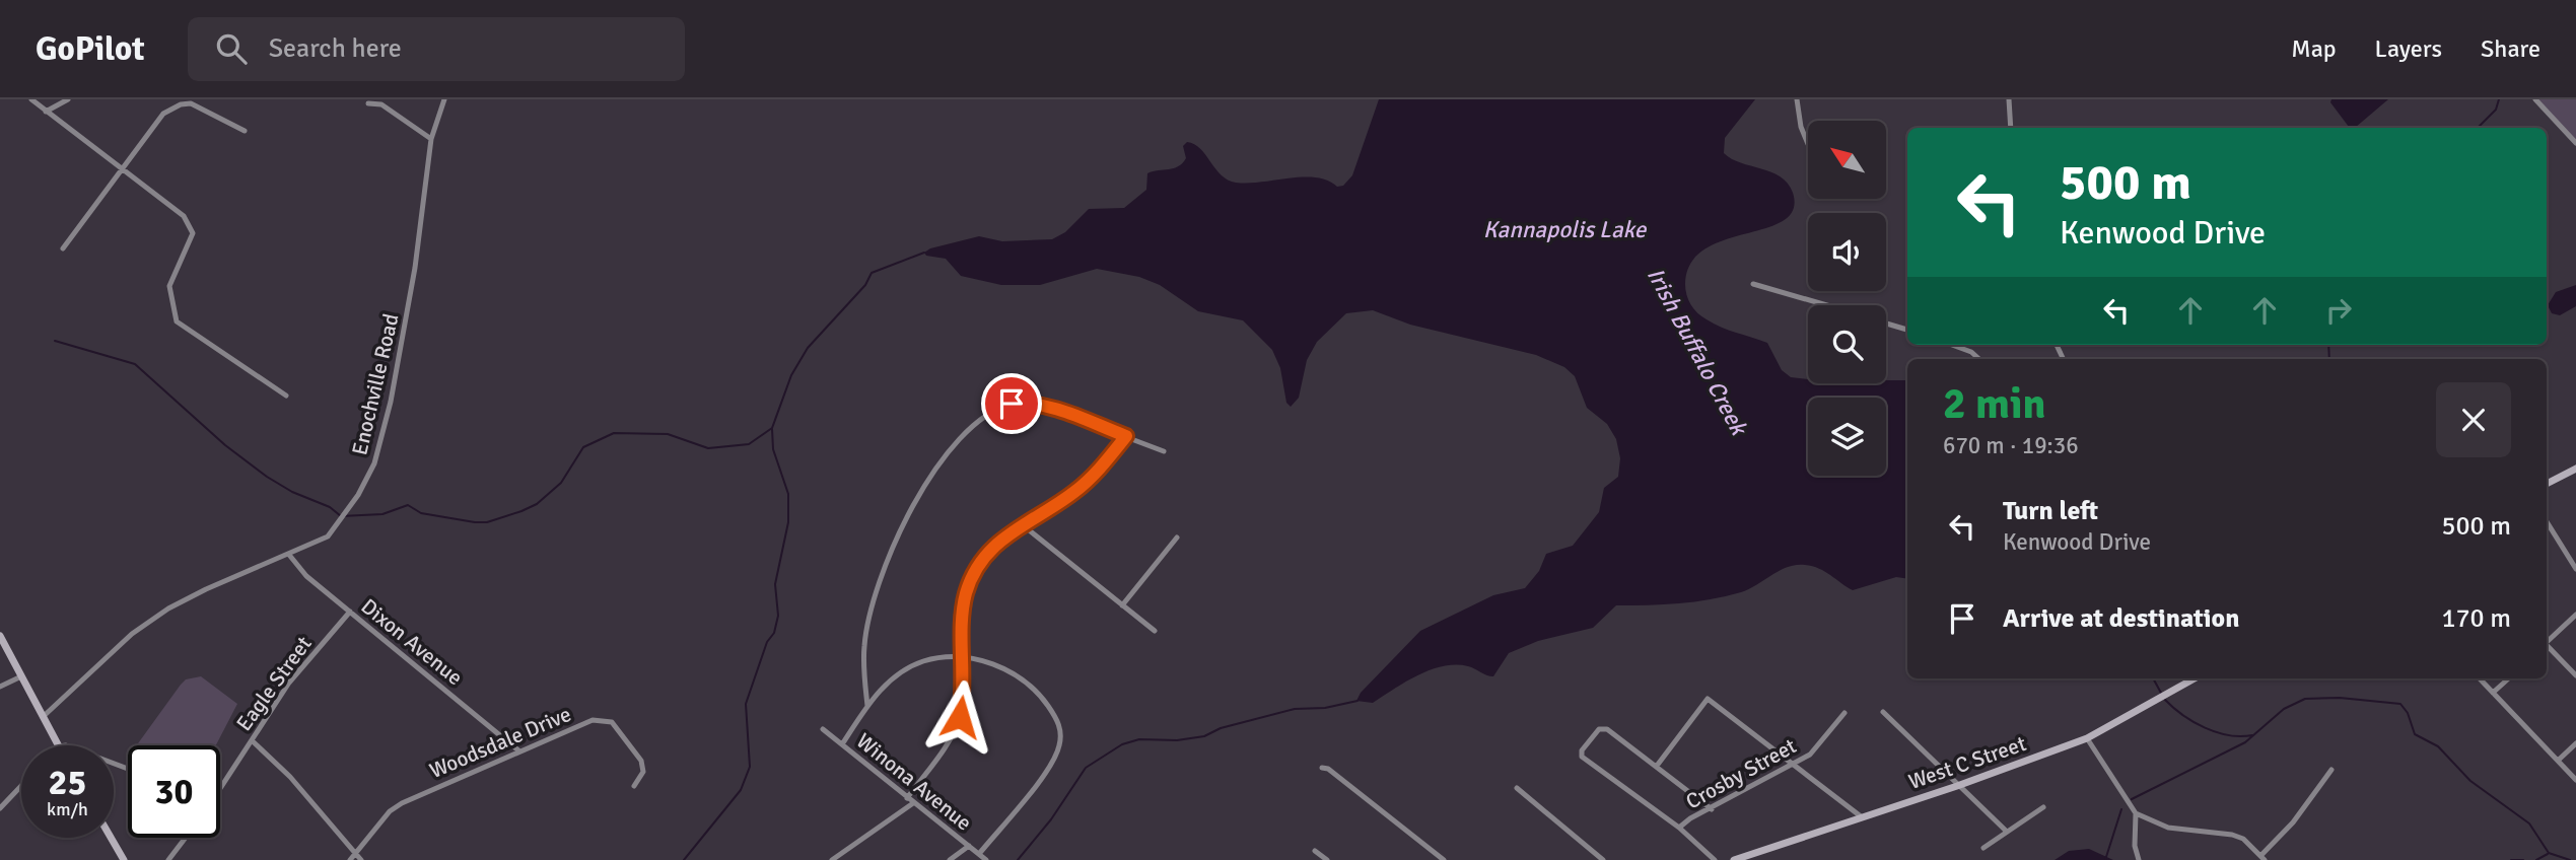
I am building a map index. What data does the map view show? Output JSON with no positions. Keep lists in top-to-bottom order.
{
  "streets": {
    "main road": ["West C Street"],
    "street": [
      "Enochville Road",
      "Dixon Avenue",
      "Eagle Street",
      "Woodsdale Drive",
      "Crosby Street",
      "Winona Avenue"
    ]
  },
  "crossings": [
    ["Enochville Road", "Dixon Avenue"],
    ["Dixon Avenue", "Eagle Street"],
    ["Dixon Avenue", "Woodsdale Drive"]
  ],
  "water": ["Kannapolis Lake", "Irish Buffalo Creek"],
  "north": "top left",
  "page": {
    "header": "GoPilot",
    "search": "Search here",
    "nav": ["Map", "Layers", "Share"],
    "turn": ["500 m", "Kenwood Drive"],
    "heading": ["2 min", "670 m · 19:36"],
    "list": [
      {
        "name": "Turn left",
        "note": "Kenwood Drive",
        "value": "500 m"
      },
      {
        "name": "Arrive at destination",
        "value": "170 m"
      }
    ],
    "speed": "25 km/h",
    "limit": "30"
  }
}
